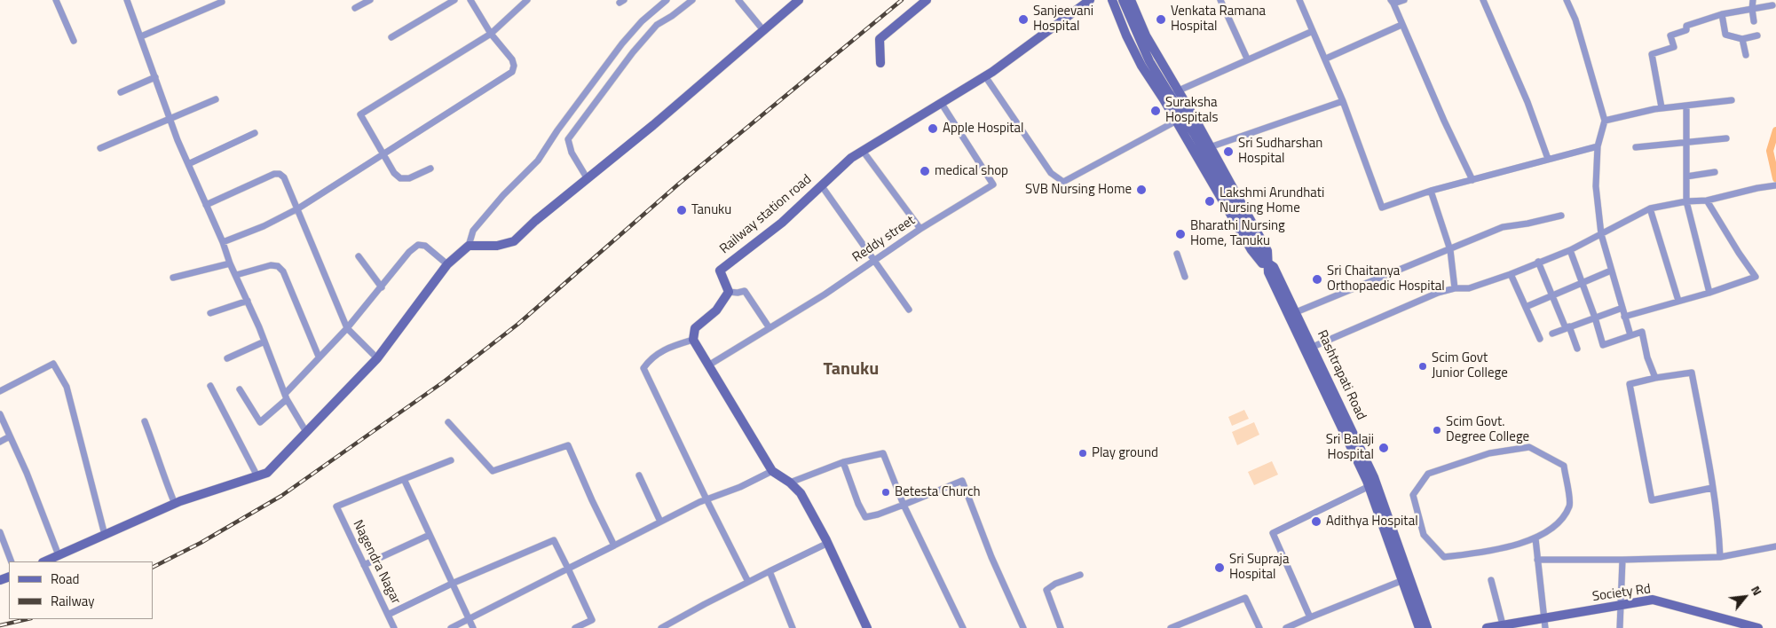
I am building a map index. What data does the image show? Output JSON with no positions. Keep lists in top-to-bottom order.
{
  "streets": {
    "street": [
      "Railway station road",
      "Reddy street",
      "Rashtrapati Road",
      "Nagendra Nagar",
      "Society Rd"
    ]
  },
  "crossings": [
    ["Railway station road", "Reddy street"]
  ],
  "districts": ["Tanuku"],
  "places": [
    "Sanjeevani Hospital",
    "Venkata Ramana Hospital",
    "Suraksha Hospitals",
    "Apple Hospital",
    "Sri Sudharshan Hospital",
    "medical shop",
    "SVB Nursing Home",
    "Lakshmi Arundhati Nursing Home",
    "Tanuku",
    "Bharathi Nursing Home, Tanuku",
    "Sri Chaitanya Orthopaedic Hospital",
    "Scim Govt Junior College",
    "Scim Govt. Degree College",
    "Sri Balaji Hospital",
    "Play ground",
    "Betesta Church",
    "Adithya Hospital",
    "Sri Supraja Hospital"
  ],
  "legend": ["Road", "Railway"],
  "north": "top right"
}
